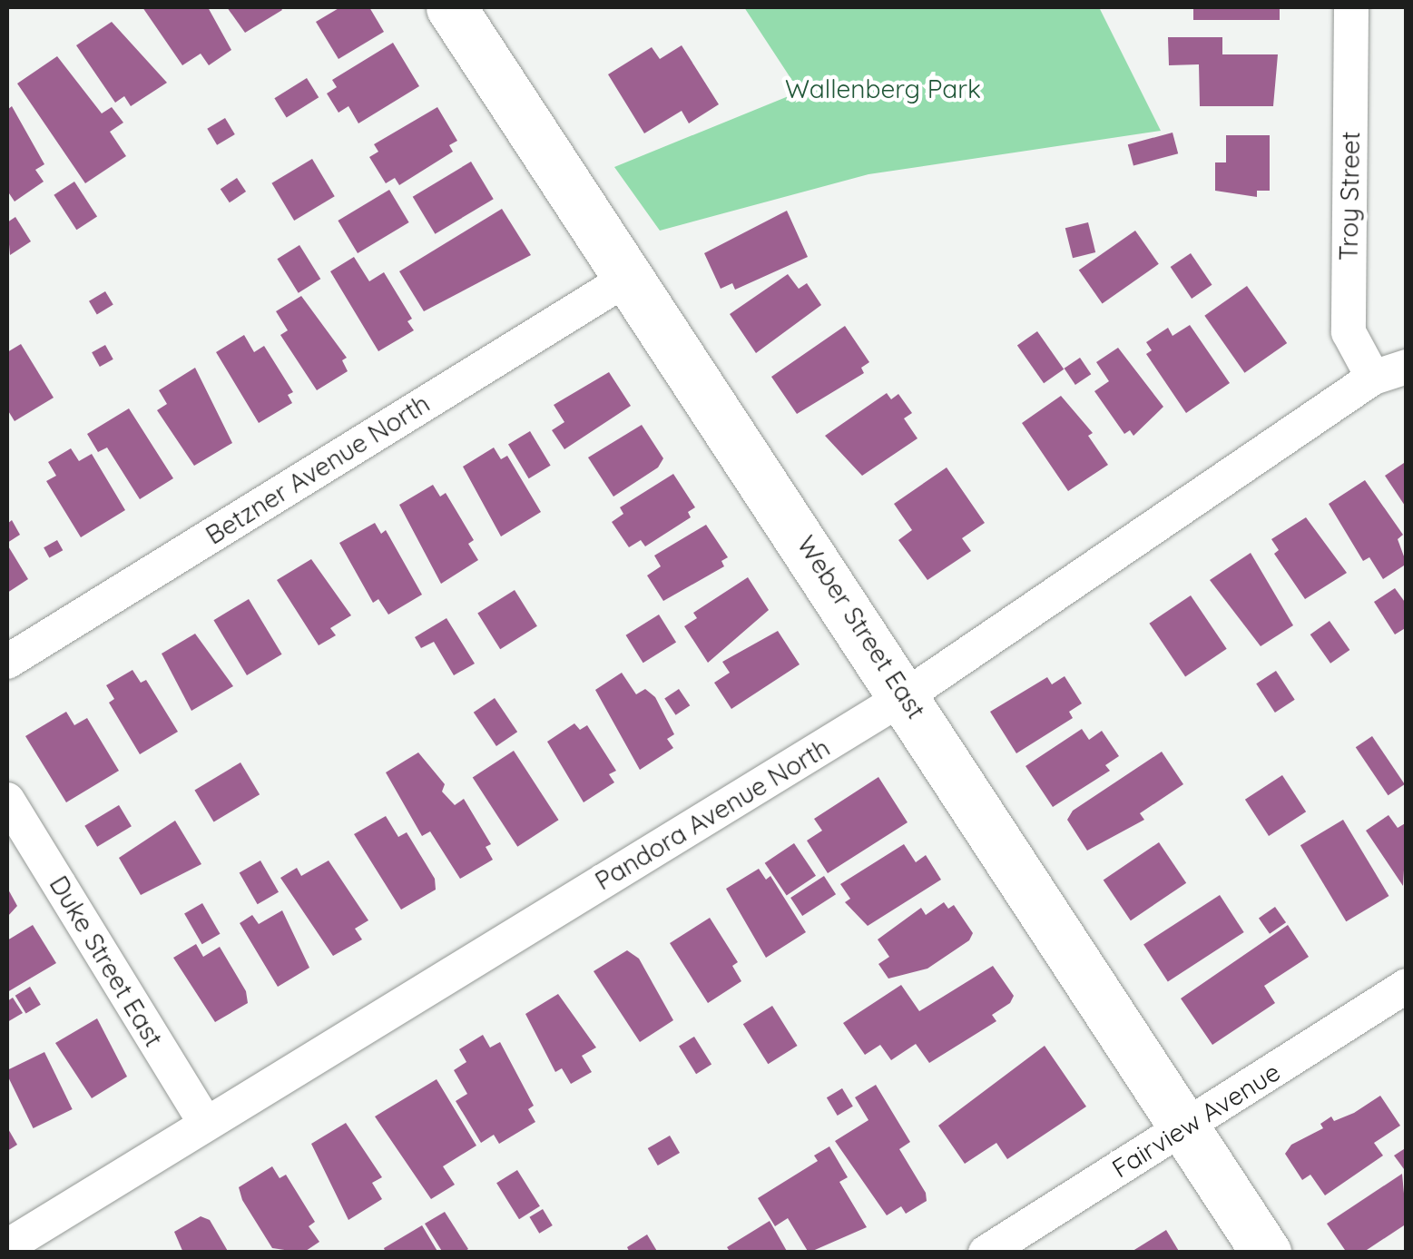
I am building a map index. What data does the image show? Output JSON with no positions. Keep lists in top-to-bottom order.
{
  "streets": {
    "main road": ["Weber Street East"],
    "street": [
      "Troy Street",
      "Betzner Avenue North",
      "Pandora Avenue North",
      "Duke Street East",
      "Fairview Avenue"
    ]
  },
  "crossings": [
    ["Troy Street", "Pandora Avenue North"],
    ["Betzner Avenue North", "Weber Street East"],
    ["Weber Street East", "Pandora Avenue North"],
    ["Weber Street East", "Fairview Avenue"],
    ["Pandora Avenue North", "Duke Street East"]
  ],
  "parks": ["Wallenberg Park"]
}
